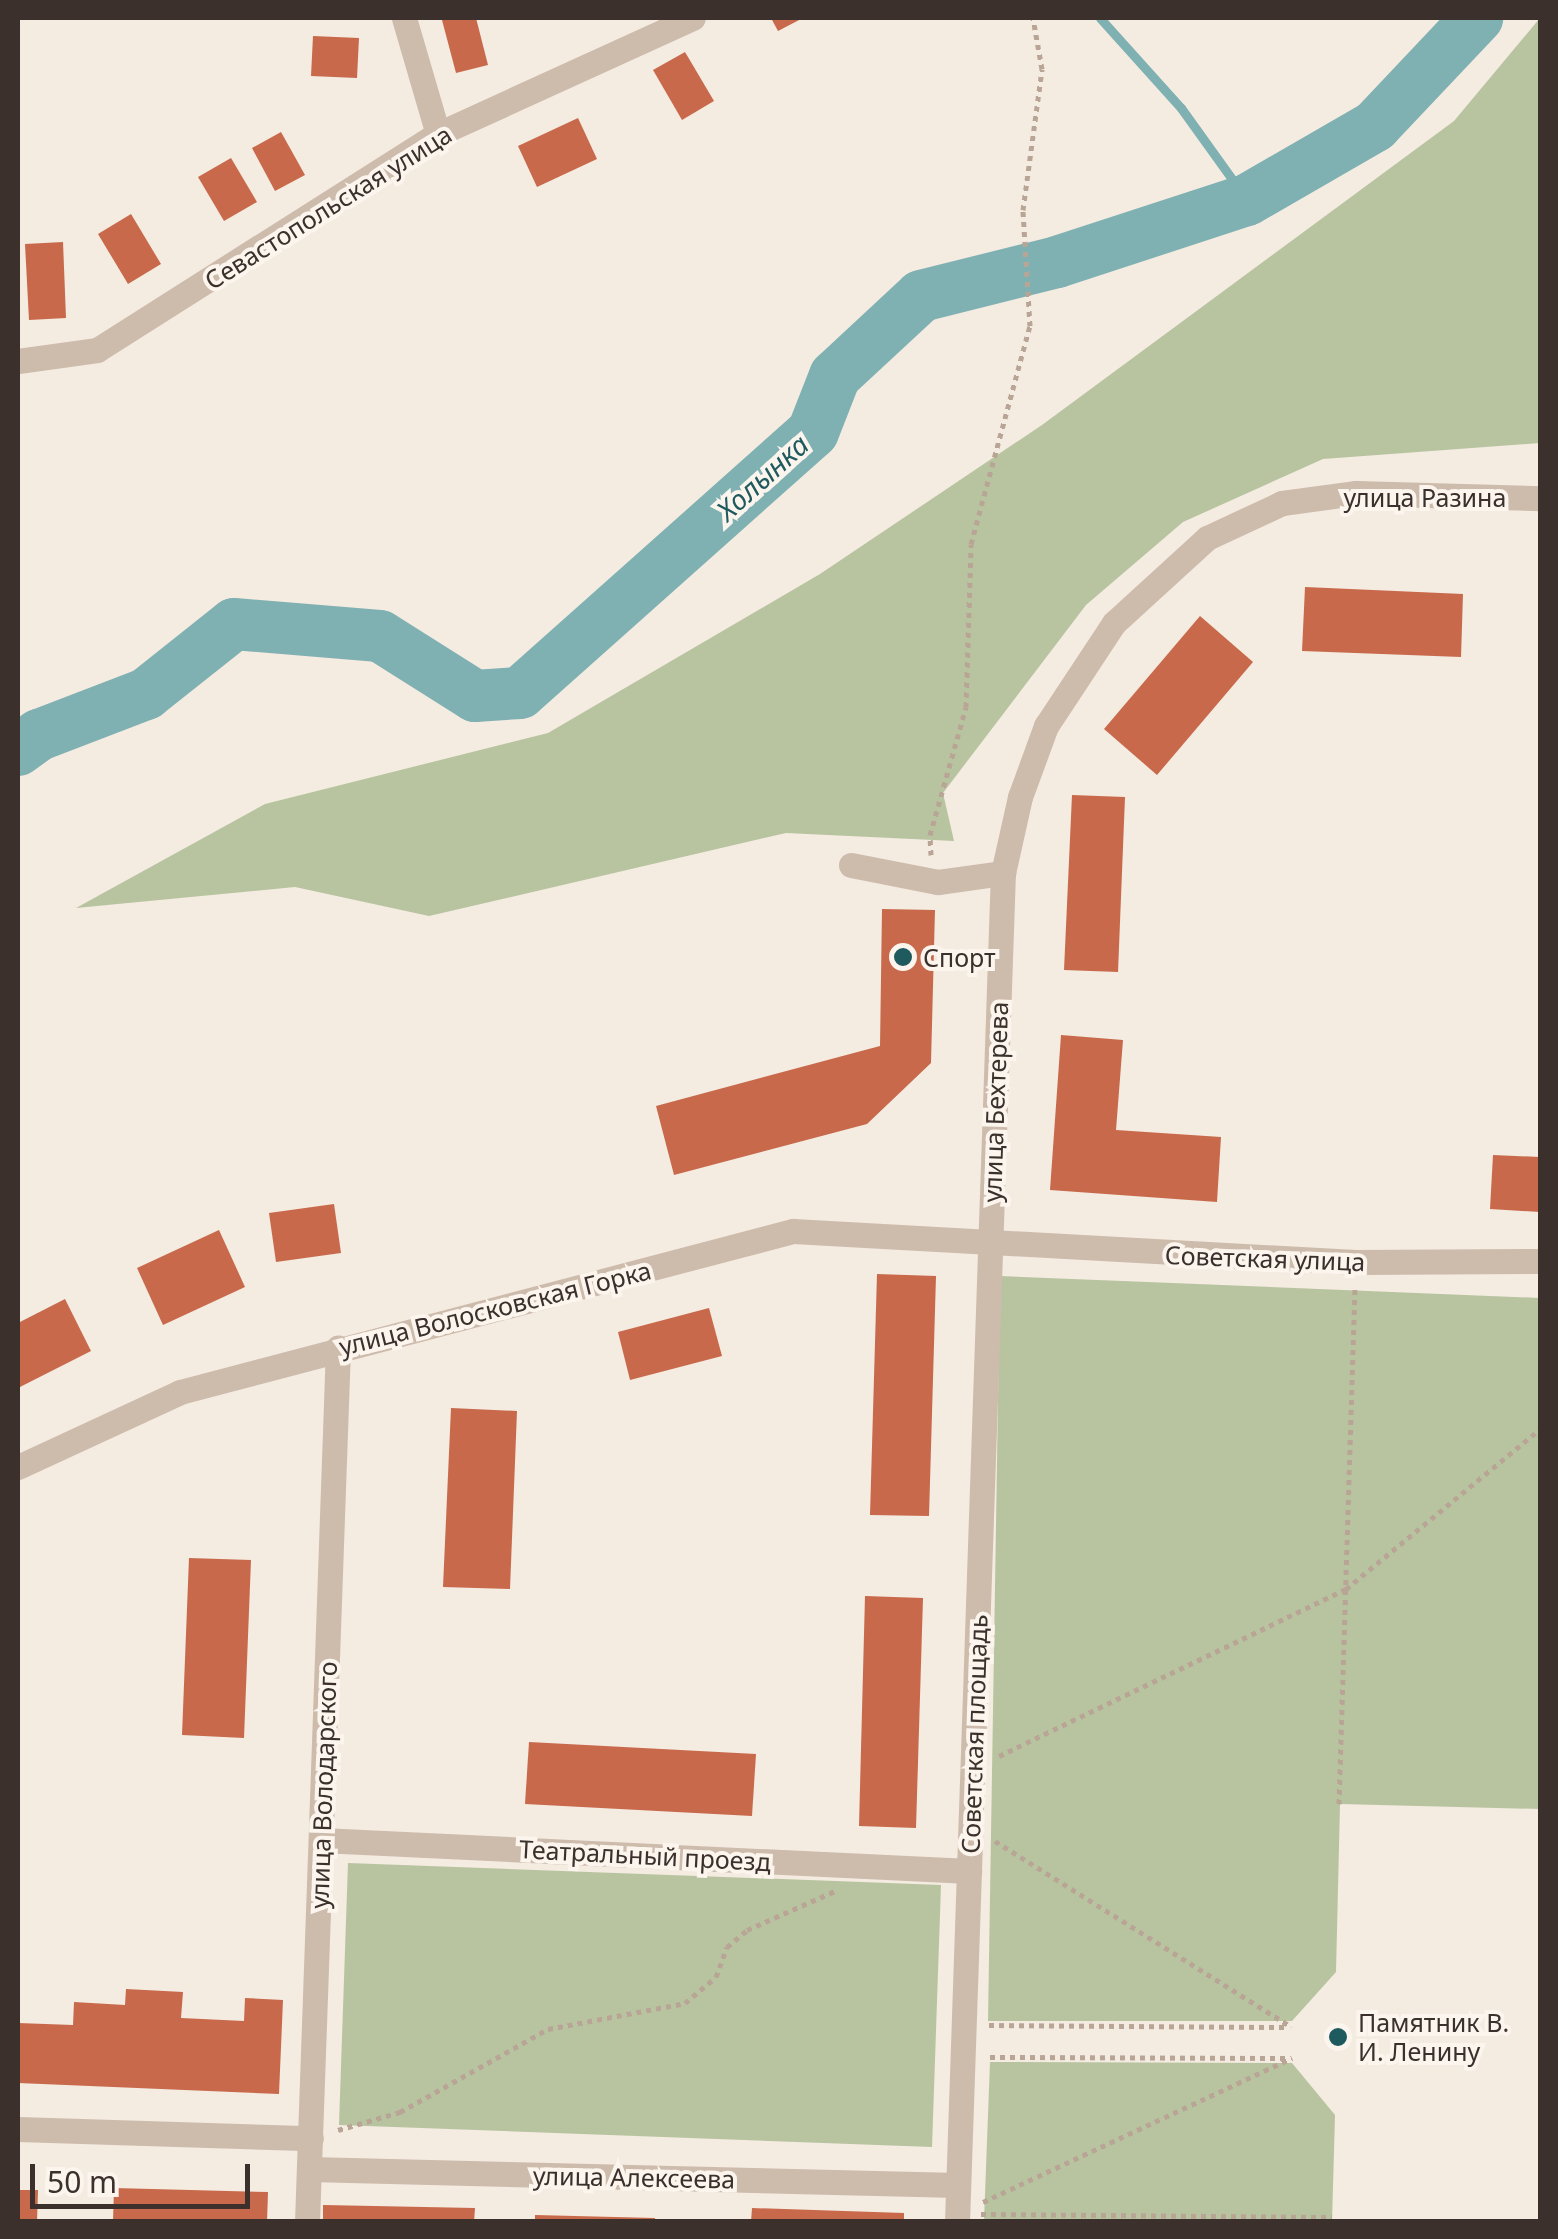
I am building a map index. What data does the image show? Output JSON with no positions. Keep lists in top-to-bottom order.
{
  "streets": {
    "street": [
      "Севастопольская улица",
      "улица Разина",
      "улица Бехтерева",
      "Советская улица",
      "улица Волосковская Горка",
      "Советская площадь",
      "улица Володарского",
      "Театральный проезд",
      "улица Алексеева"
    ]
  },
  "crossings": [
    ["улица Разина", "улица Бехтерева"],
    ["улица Бехтерева", "Советская улица"],
    ["улица Бехтерева", "улица Волосковская Горка"],
    ["улица Бехтерева", "Советская площадь"],
    ["Советская улица", "улица Волосковская Горка"],
    ["Советская улица", "Советская площадь"],
    ["улица Волосковская Горка", "Советская площадь"],
    ["улица Волосковская Горка", "улица Володарского"],
    ["Советская площадь", "Театральный проезд"],
    ["Советская площадь", "улица Алексеева"],
    ["улица Володарского", "Театральный проезд"],
    ["улица Володарского", "улица Алексеева"]
  ],
  "water": ["Холынка"],
  "places": ["Спорт", "Памятник В. И. Ленину"],
  "scale_bar": "50 m"
}
